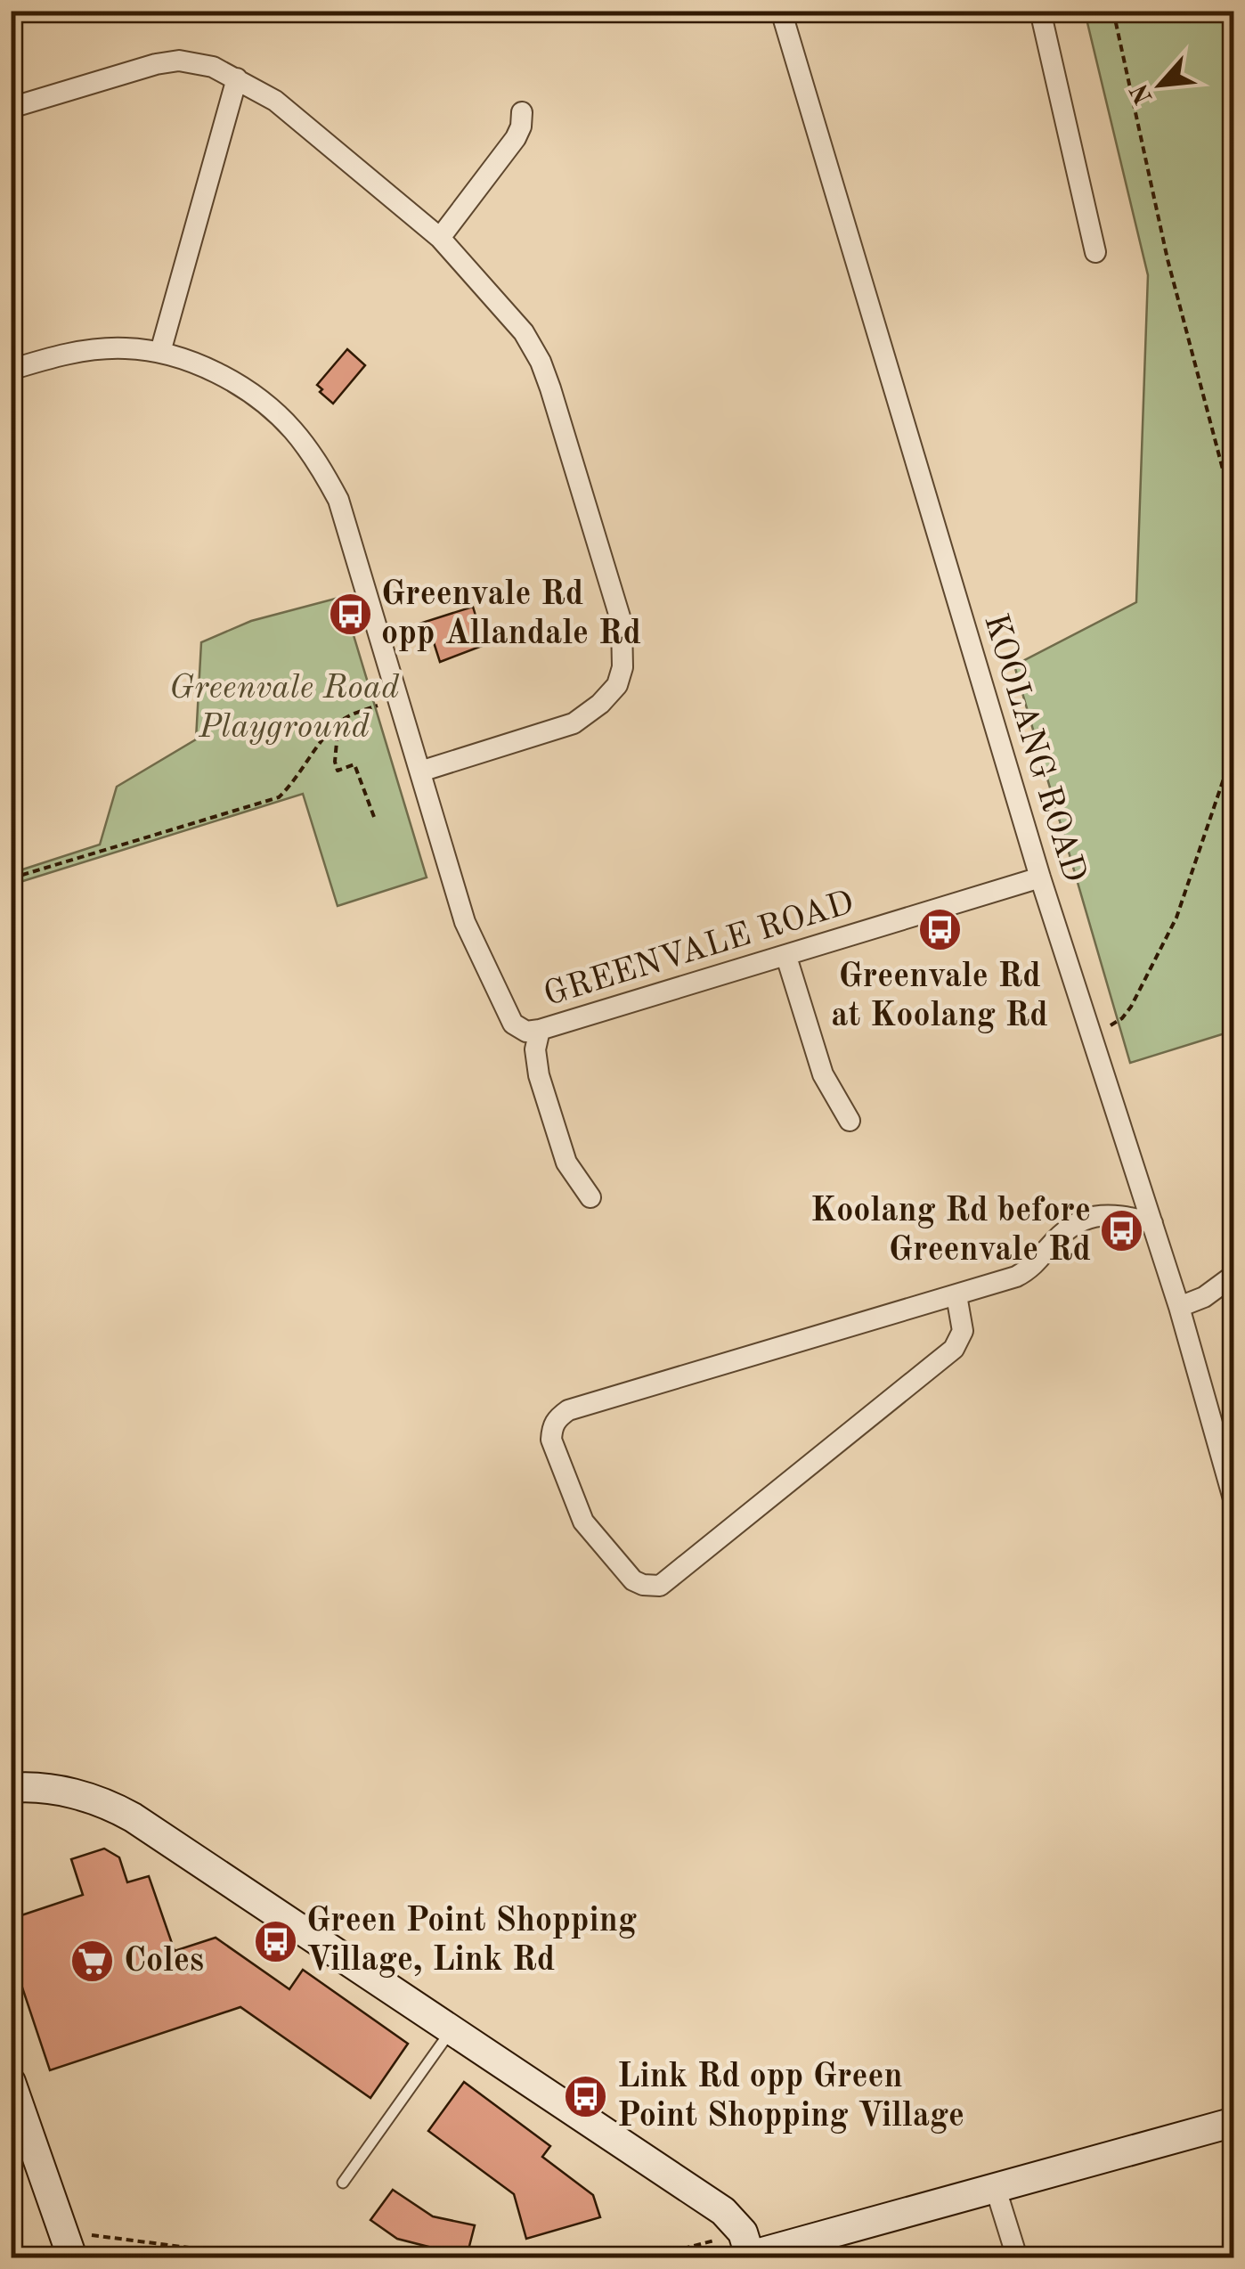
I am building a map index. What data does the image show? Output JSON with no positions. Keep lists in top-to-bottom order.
{
  "streets": {
    "street": ["KOOLANG ROAD", "GREENVALE ROAD"]
  },
  "crossings": [
    ["KOOLANG ROAD", "GREENVALE ROAD"]
  ],
  "parks": ["Greenvale Road Playground"],
  "places": {
    "bus stop": [
      "Greenvale Rd opp Allandale Rd",
      "Greenvale Rd at Koolang Rd",
      "Koolang Rd before Greenvale Rd",
      "Green Point Shopping Village, Link Rd",
      "Link Rd opp Green Point Shopping Village"
    ],
    "supermarket": ["Coles"]
  },
  "north": "bottom left"
}
